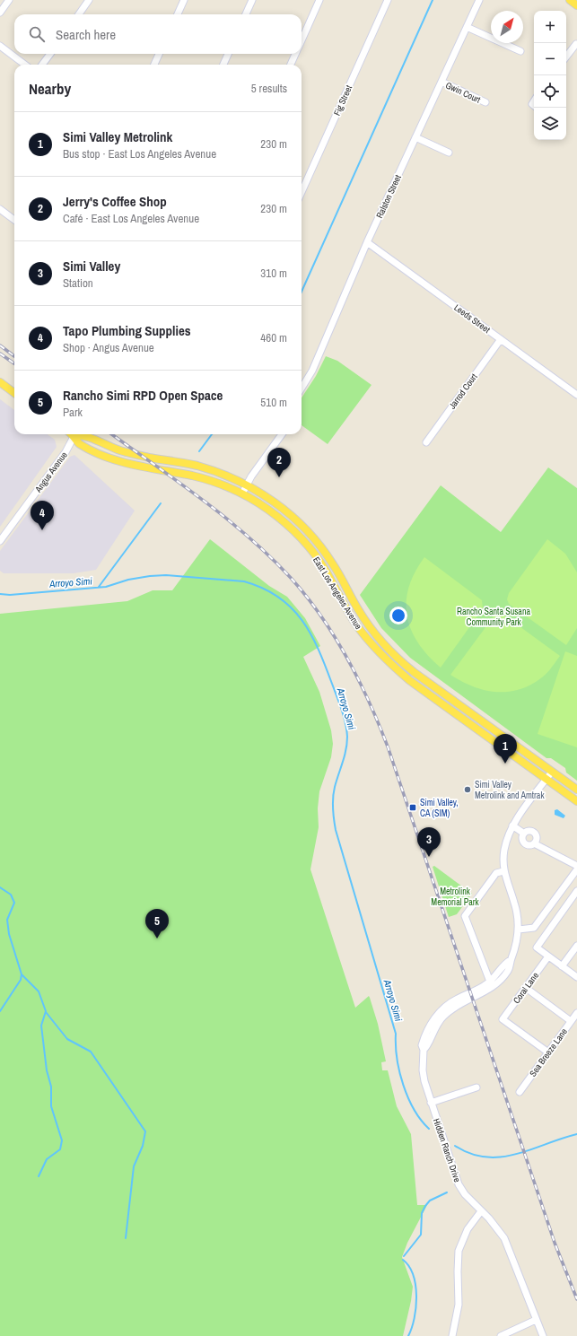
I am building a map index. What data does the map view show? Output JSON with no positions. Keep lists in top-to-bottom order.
{
  "streets": {
    "main road": ["East Los Angeles Avenue"],
    "street": [
      "Gwin Court",
      "Fig Street",
      "Ralston Street",
      "Leeds Street",
      "Jarrod Court",
      "Angus Avenue",
      "Coral Lane",
      "Sea Breeze Lane",
      "Hidden Ranch Drive"
    ]
  },
  "crossings": [
    ["Gwin Court", "Ralston Street"],
    ["Ralston Street", "Leeds Street"],
    ["Leeds Street", "Jarrod Court"],
    ["Angus Avenue", "East Los Angeles Avenue"],
    ["East Los Angeles Avenue", "Hidden Ranch Drive"],
    ["Coral Lane", "Sea Breeze Lane"]
  ],
  "water": ["Arroyo Simi"],
  "parks": ["Rancho Santa Susana Community Park", "Metrolink Memorial Park"],
  "places": {
    "other": ["Simi Valley Metrolink and Amtrak"],
    "transit": ["Simi Valley, CA (SIM)"]
  },
  "north": "top right",
  "page": {
    "map_buttons": ["+", "−"],
    "search": "Search here",
    "heading": ["Nearby", "5 results"],
    "list": [
      {
        "mark": "1",
        "name": "Simi Valley Metrolink",
        "note": "Bus stop · East Los Angeles Avenue",
        "value": "230 m"
      },
      {
        "mark": "2",
        "name": "Jerry's Coffee Shop",
        "note": "Café · East Los Angeles Avenue",
        "value": "230 m"
      },
      {
        "mark": "3",
        "name": "Simi Valley",
        "note": "Station",
        "value": "310 m"
      },
      {
        "mark": "4",
        "name": "Tapo Plumbing Supplies",
        "note": "Shop · Angus Avenue",
        "value": "460 m"
      },
      {
        "mark": "5",
        "name": "Rancho Simi RPD Open Space",
        "note": "Park",
        "value": "510 m"
      }
    ],
    "pins": [
      "2",
      "4",
      "1",
      "3",
      "5"
    ]
  }
}
